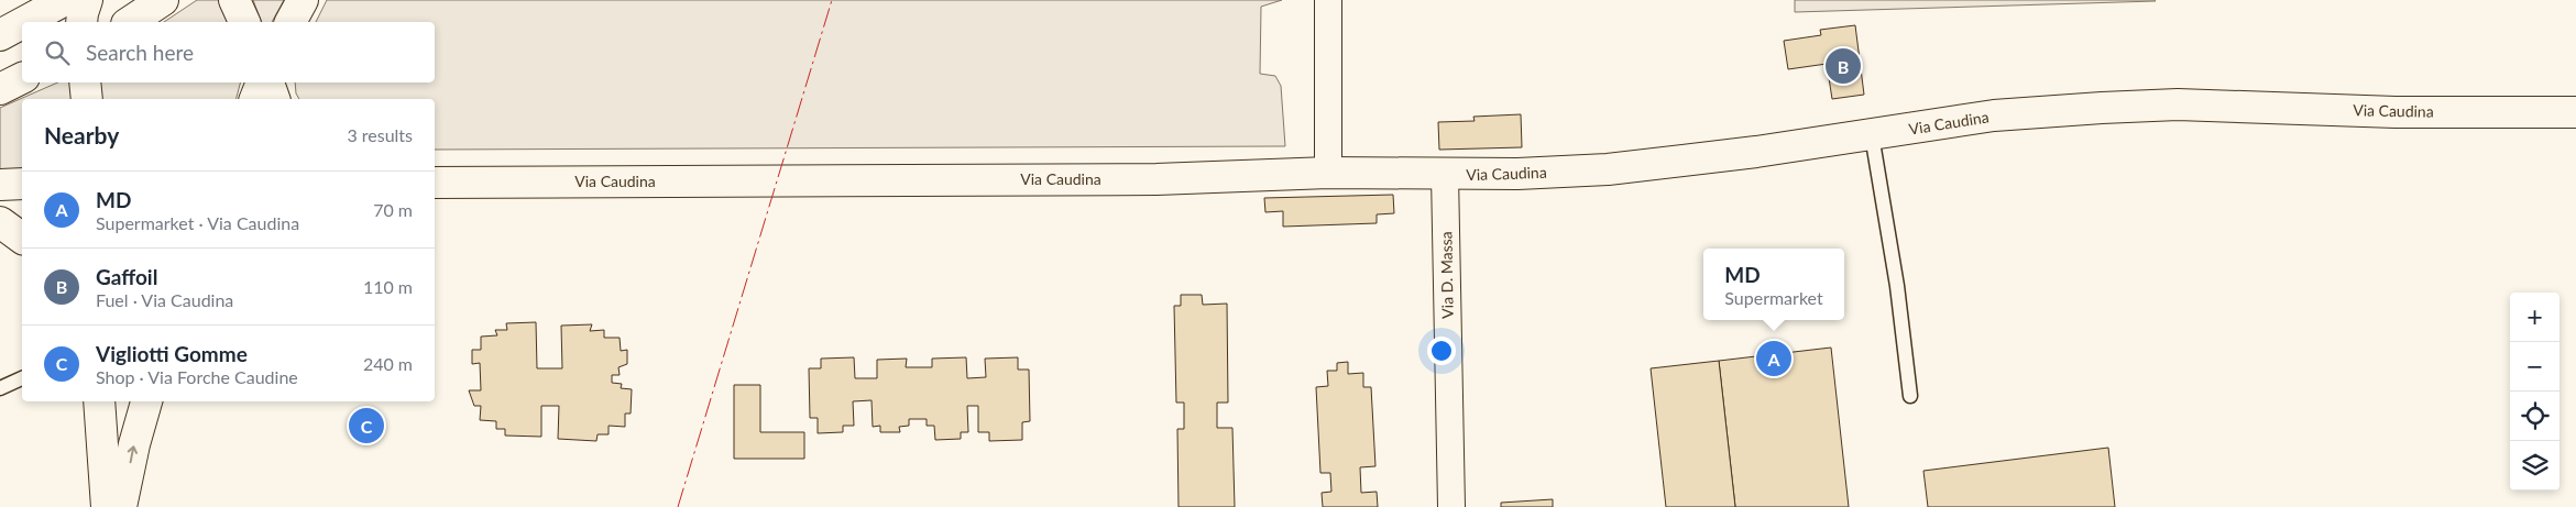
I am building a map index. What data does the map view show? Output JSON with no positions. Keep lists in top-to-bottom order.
{
  "streets": {
    "main road": ["Via Caudina"],
    "street": ["Via D. Massa"]
  },
  "crossings": [
    ["Via Caudina", "Via D. Massa"]
  ],
  "page": {
    "search": "Search here",
    "pins": ["B", "A", "C"],
    "heading": ["Nearby", "3 results"],
    "list": [
      {
        "mark": "A",
        "name": "MD",
        "note": "Supermarket · Via Caudina",
        "value": "70 m"
      },
      {
        "mark": "B",
        "name": "Gaffoil",
        "note": "Fuel · Via Caudina",
        "value": "110 m"
      },
      {
        "mark": "C",
        "name": "Vigliotti Gomme",
        "note": "Shop · Via Forche Caudine",
        "value": "240 m"
      }
    ],
    "popup": ["MD", "Supermarket"],
    "map_buttons": ["+", "−"]
  }
}
